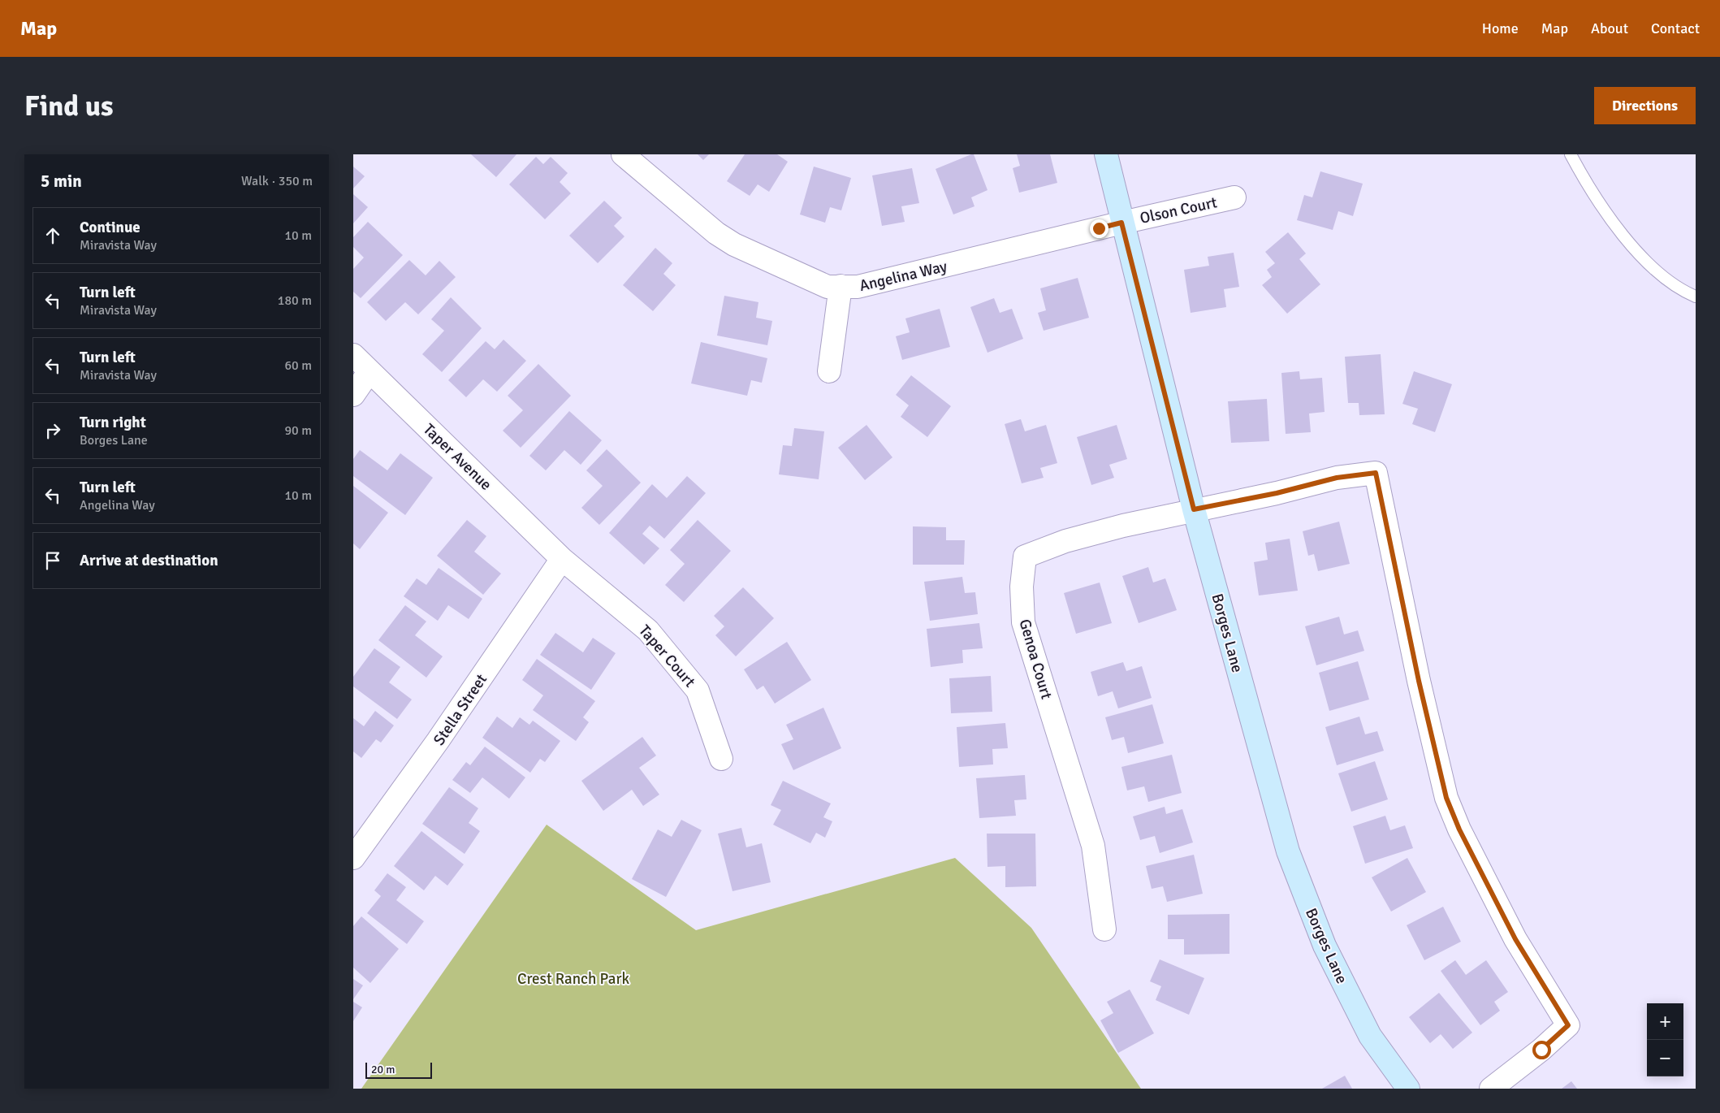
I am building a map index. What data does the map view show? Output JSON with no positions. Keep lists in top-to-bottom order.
{
  "streets": {
    "street": [
      "Olson Court",
      "Angelina Way",
      "Taper Avenue",
      "Borges Lane",
      "Taper Court",
      "Genoa Court",
      "Stella Street"
    ]
  },
  "crossings": [
    ["Olson Court", "Angelina Way"],
    ["Olson Court", "Borges Lane"],
    ["Angelina Way", "Borges Lane"],
    ["Taper Avenue", "Taper Court"],
    ["Taper Avenue", "Stella Street"],
    ["Borges Lane", "Genoa Court"],
    ["Taper Court", "Stella Street"]
  ],
  "parks": ["Crest Ranch Park"],
  "scale_bar": "20 m",
  "page": {
    "header": "Map",
    "nav": [
      "Home",
      "Map",
      "About",
      "Contact"
    ],
    "buttons": "Directions",
    "title": "Find us",
    "heading": ["5 min", "Walk · 350 m"],
    "list": [
      ["Continue", "Miravista Way", "10 m"],
      ["Turn left", "Miravista Way", "180 m"],
      ["Turn left", "Miravista Way", "60 m"],
      ["Turn right", "Borges Lane", "90 m"],
      ["Turn left", "Angelina Way", "10 m"],
      "Arrive at destination"
    ],
    "map_buttons": ["+", "−"],
    "scale": "20 m"
  }
}
